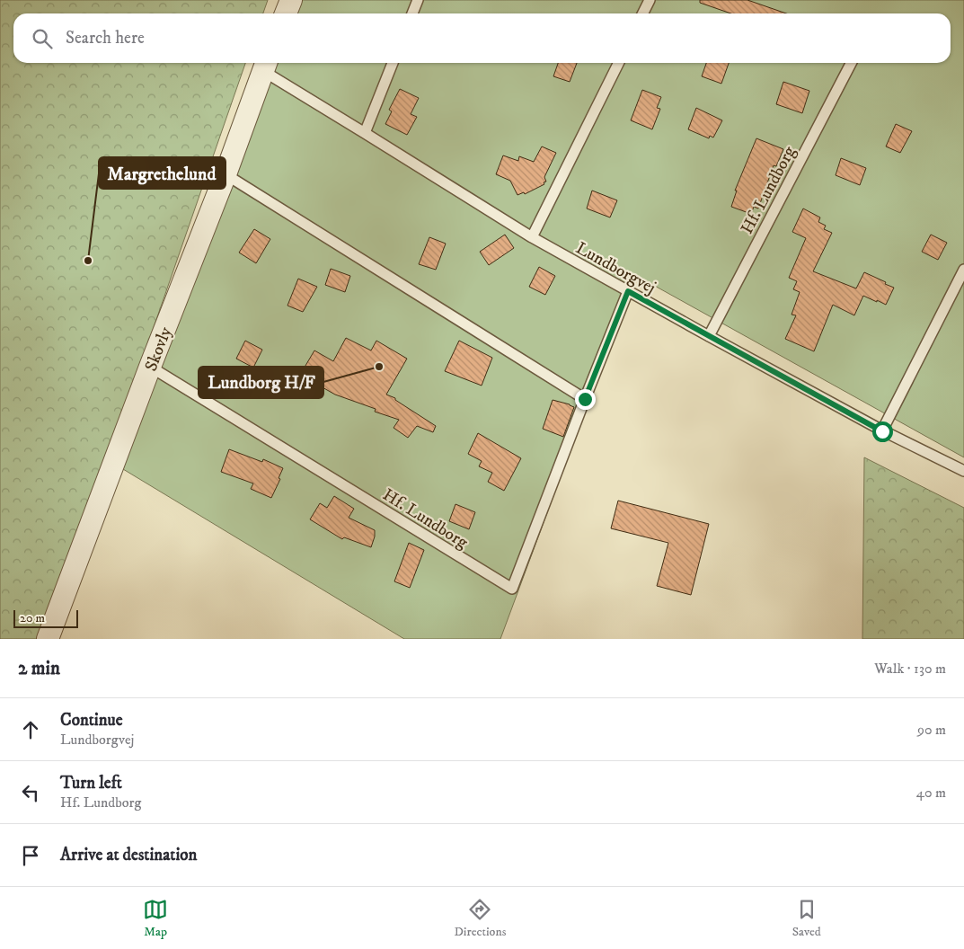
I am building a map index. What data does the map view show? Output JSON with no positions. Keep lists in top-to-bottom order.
{
  "streets": {
    "street": ["Skovly"],
    "lane": ["Hf. Lundborg", "Lundborgvej"]
  },
  "crossings": [
    ["Hf. Lundborg", "Lundborgvej"],
    ["Hf. Lundborg", "Skovly"],
    ["Lundborgvej", "Skovly"]
  ],
  "places": ["Margrethelund", "Lundborg H/F"],
  "scale_bar": "20 m",
  "page": {
    "search": "Search here",
    "scale": "20 m",
    "heading": ["2 min", "Walk · 130 m"],
    "list": [
      ["Continue", "Lundborgvej", "90 m"],
      ["Turn left", "Hf. Lundborg", "40 m"],
      "Arrive at destination"
    ],
    "nav": ["Map", "Directions", "Saved"]
  }
}
